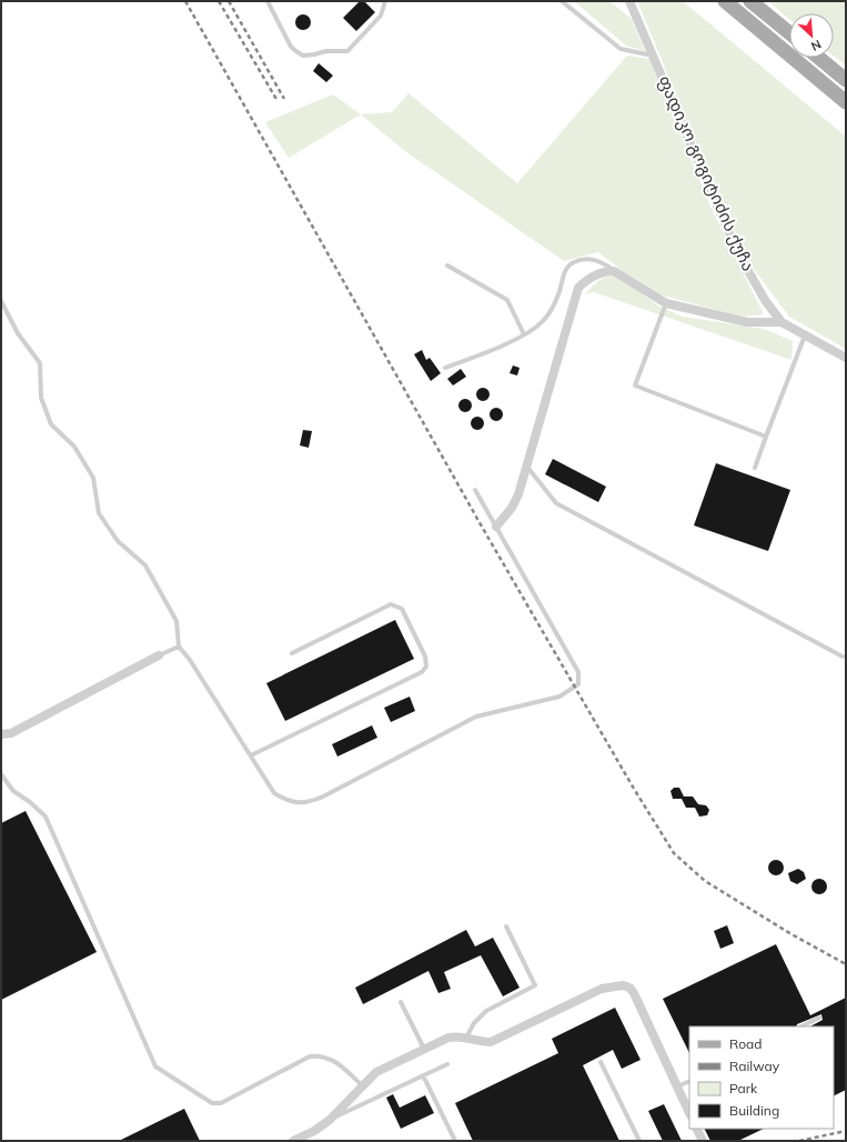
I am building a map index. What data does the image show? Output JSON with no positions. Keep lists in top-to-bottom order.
{
  "streets": {
    "street": ["ფადიკო გოგიტიძის ქუჩა"]
  },
  "legend": [
    "Road",
    "Railway",
    "Park",
    "Building"
  ],
  "north": "bottom right"
}
